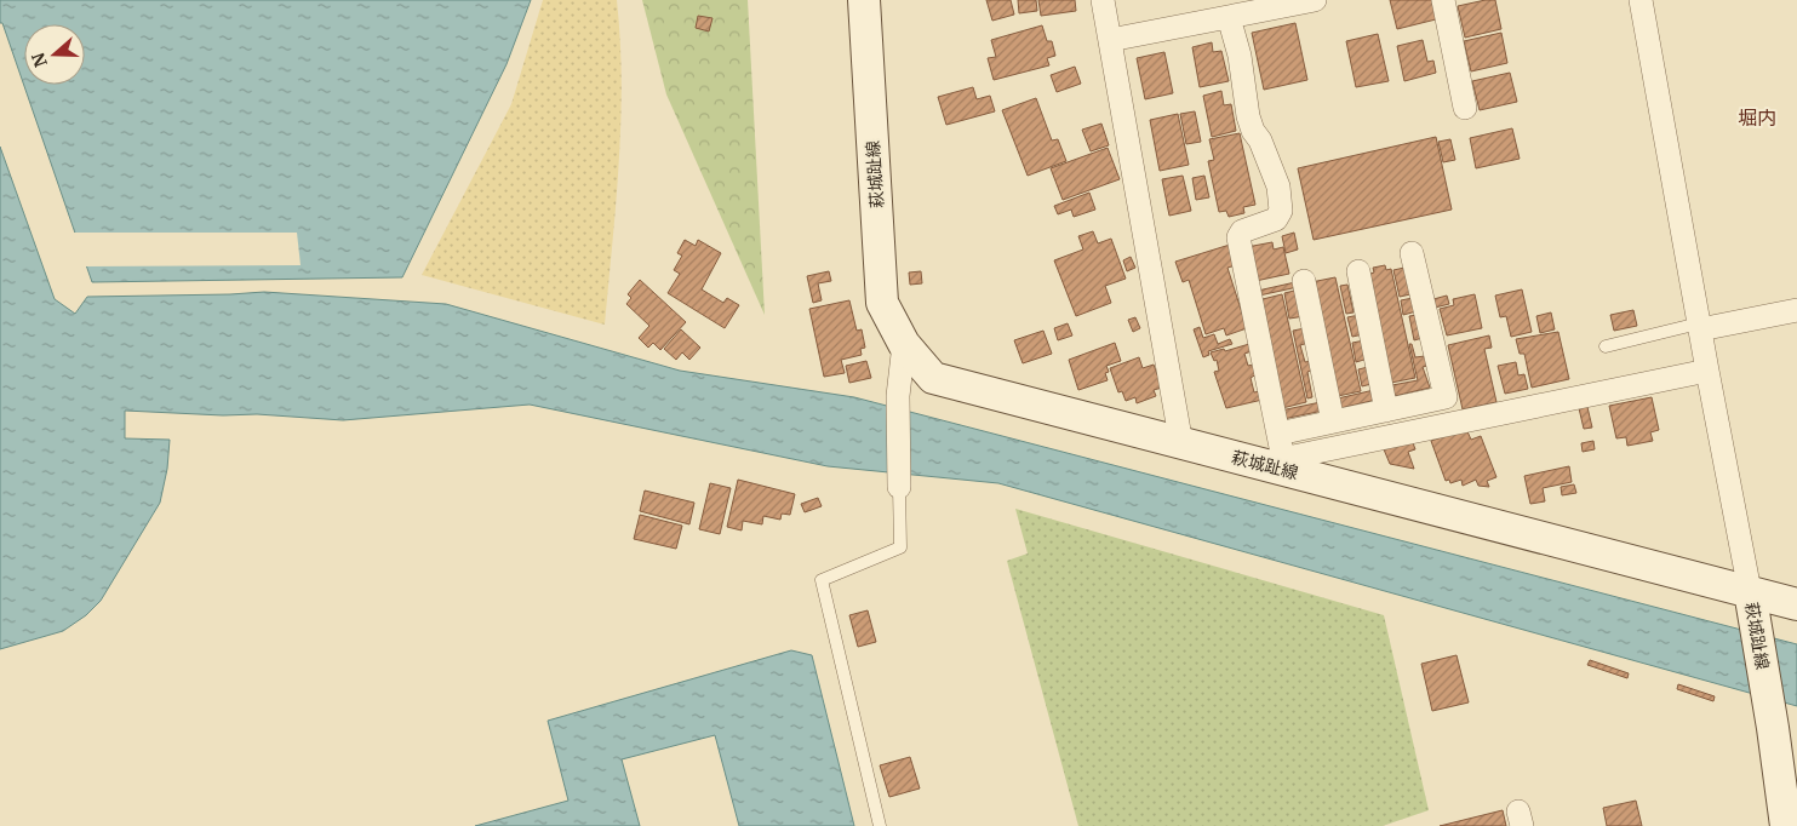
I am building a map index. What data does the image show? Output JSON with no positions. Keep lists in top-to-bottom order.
{
  "streets": {
    "main road": ["萩城趾線"]
  },
  "districts": ["堀内"],
  "north": "left"
}
